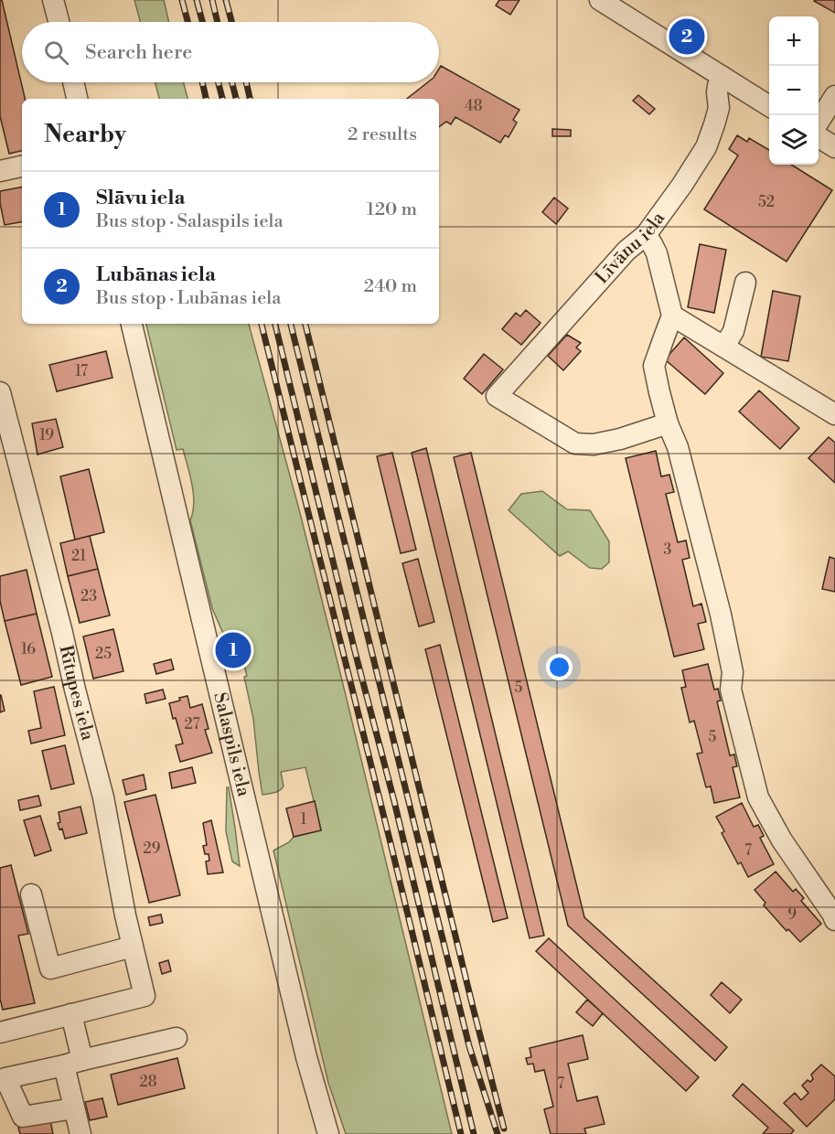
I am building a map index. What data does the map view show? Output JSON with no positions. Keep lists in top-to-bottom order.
{
  "streets": {
    "street": ["Līvānu iela", "Rītupes iela", "Salaspils iela"]
  },
  "house_numbers": [
    "48",
    "52",
    "17",
    "19",
    "3",
    "21",
    "23",
    "16",
    "25",
    "5",
    "27",
    "5",
    "1",
    "29",
    "7",
    "9",
    "28",
    "7"
  ],
  "page": {
    "map_buttons": ["+", "−"],
    "pins": ["2", "1"],
    "search": "Search here",
    "heading": ["Nearby", "2 results"],
    "list": [
      {
        "mark": "1",
        "name": "Slāvu iela",
        "note": "Bus stop · Salaspils iela",
        "value": "120 m"
      },
      {
        "mark": "2",
        "name": "Lubānas iela",
        "note": "Bus stop · Lubānas iela",
        "value": "240 m"
      }
    ]
  }
}
